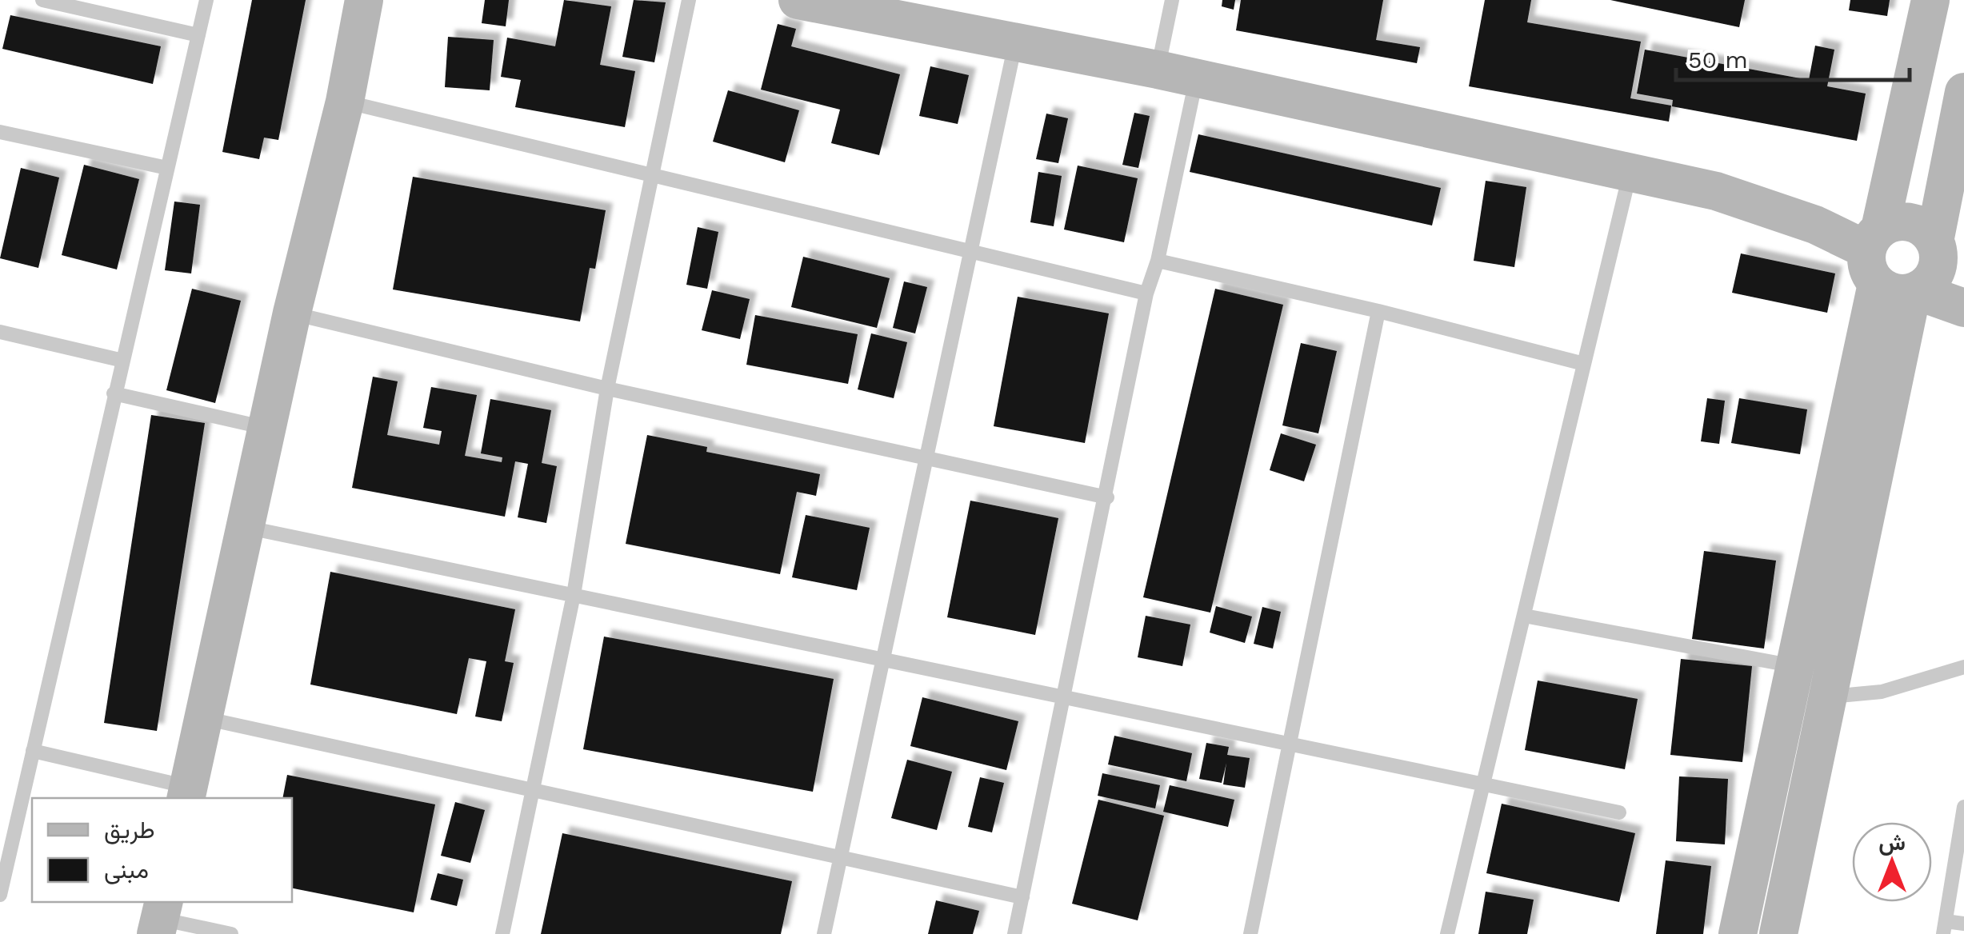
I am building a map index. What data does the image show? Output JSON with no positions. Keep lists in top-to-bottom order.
{
  "legend": ["طريق", "مبنى"],
  "scale_bar": "50 m",
  "north": "top"
}
